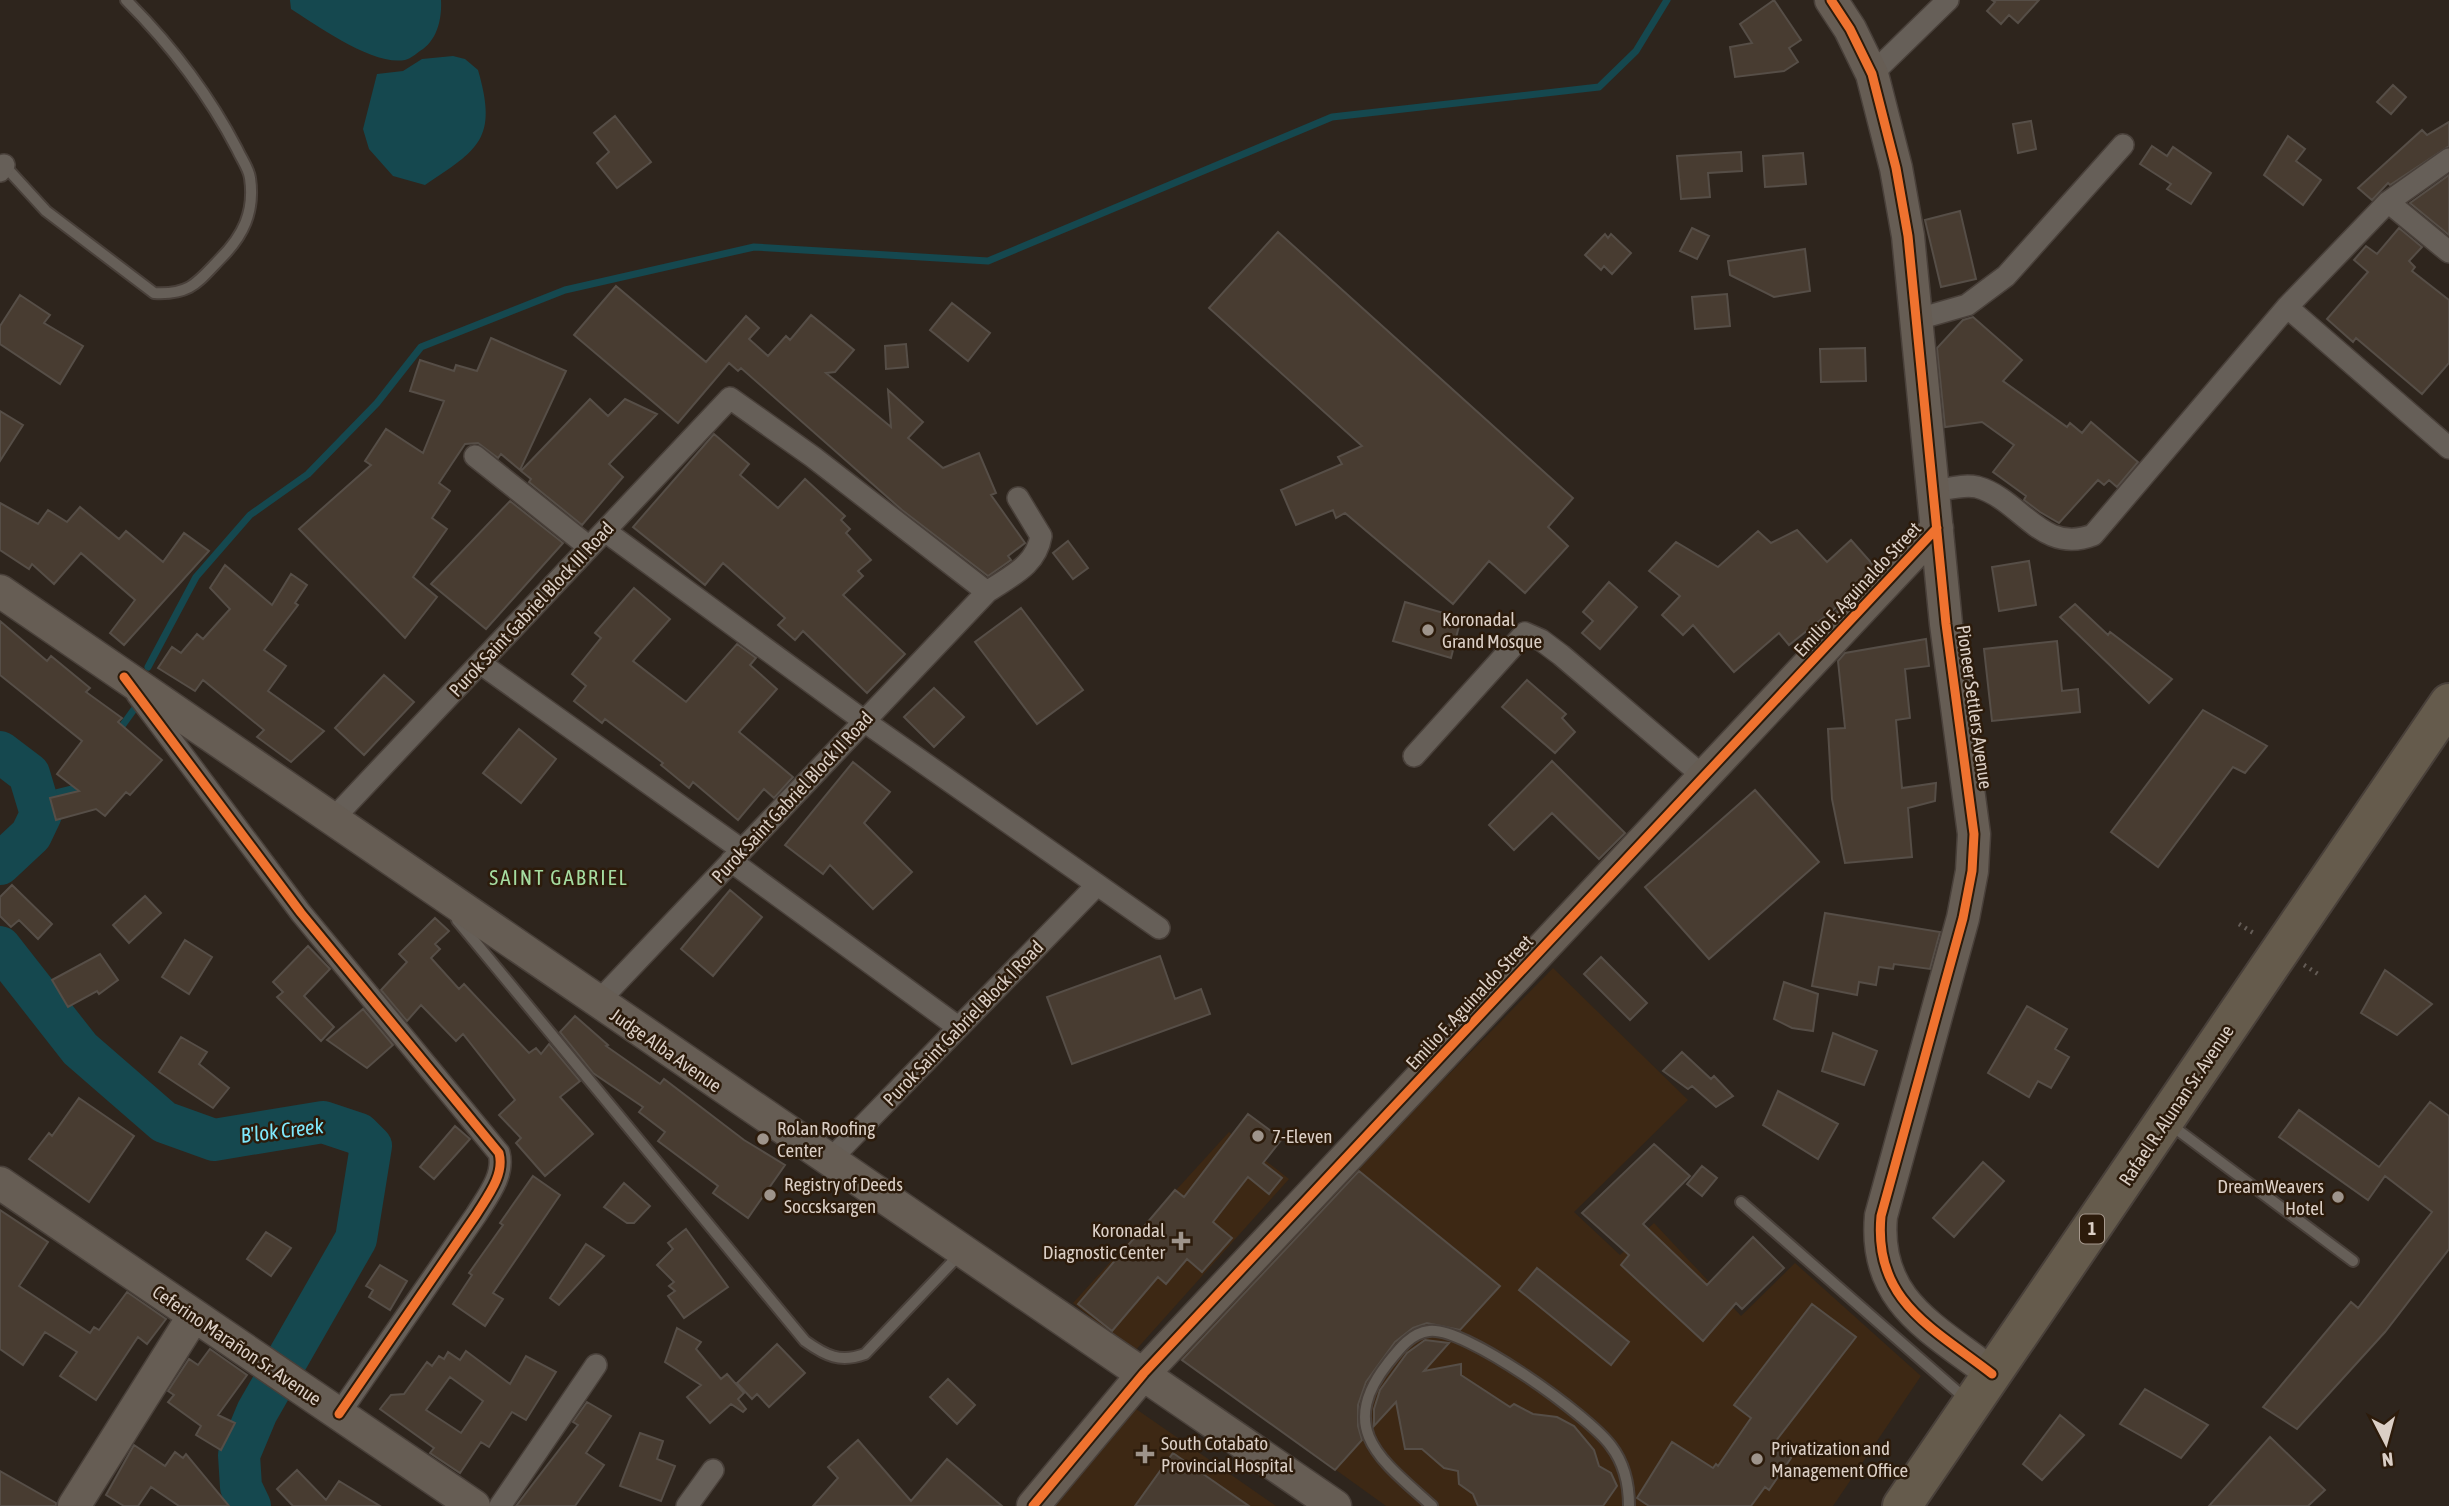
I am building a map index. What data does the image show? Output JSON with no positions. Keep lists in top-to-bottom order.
{
  "streets": {
    "highway": ["Rafael R. Alunan Sr. Avenue", "1"],
    "street": [
      "Emilio F. Aguinaldo Street",
      "Purok Saint Gabriel Block III Road",
      "Pioneer Settlers Avenue",
      "Purok Saint Gabriel Block II Road",
      "Purok Saint Gabriel Block I Road",
      "Judge Alba Avenue",
      "Ceferino Marañon Sr. Avenue"
    ]
  },
  "crossings": [
    ["Emilio F. Aguinaldo Street", "Pioneer Settlers Avenue"],
    ["Emilio F. Aguinaldo Street", "Judge Alba Avenue"],
    ["Purok Saint Gabriel Block III Road", "Purok Saint Gabriel Block II Road"],
    ["Purok Saint Gabriel Block III Road", "Judge Alba Avenue"],
    ["Pioneer Settlers Avenue", "Rafael R. Alunan Sr. Avenue"],
    ["Purok Saint Gabriel Block II Road", "Judge Alba Avenue"],
    ["Purok Saint Gabriel Block I Road", "Judge Alba Avenue"]
  ],
  "districts": ["SAINT GABRIEL"],
  "water": ["B'lok Creek"],
  "places": {
    "other": [
      "Koronadal Grand Mosque",
      "7-Eleven",
      "Rolan Roofing Center",
      "Registry of Deeds Soccsksargen",
      "DreamWeavers Hotel",
      "Privatization and Management Office"
    ],
    "health": ["Koronadal Diagnostic Center", "South Cotabato Provincial Hospital"]
  },
  "north": "bottom"
}
